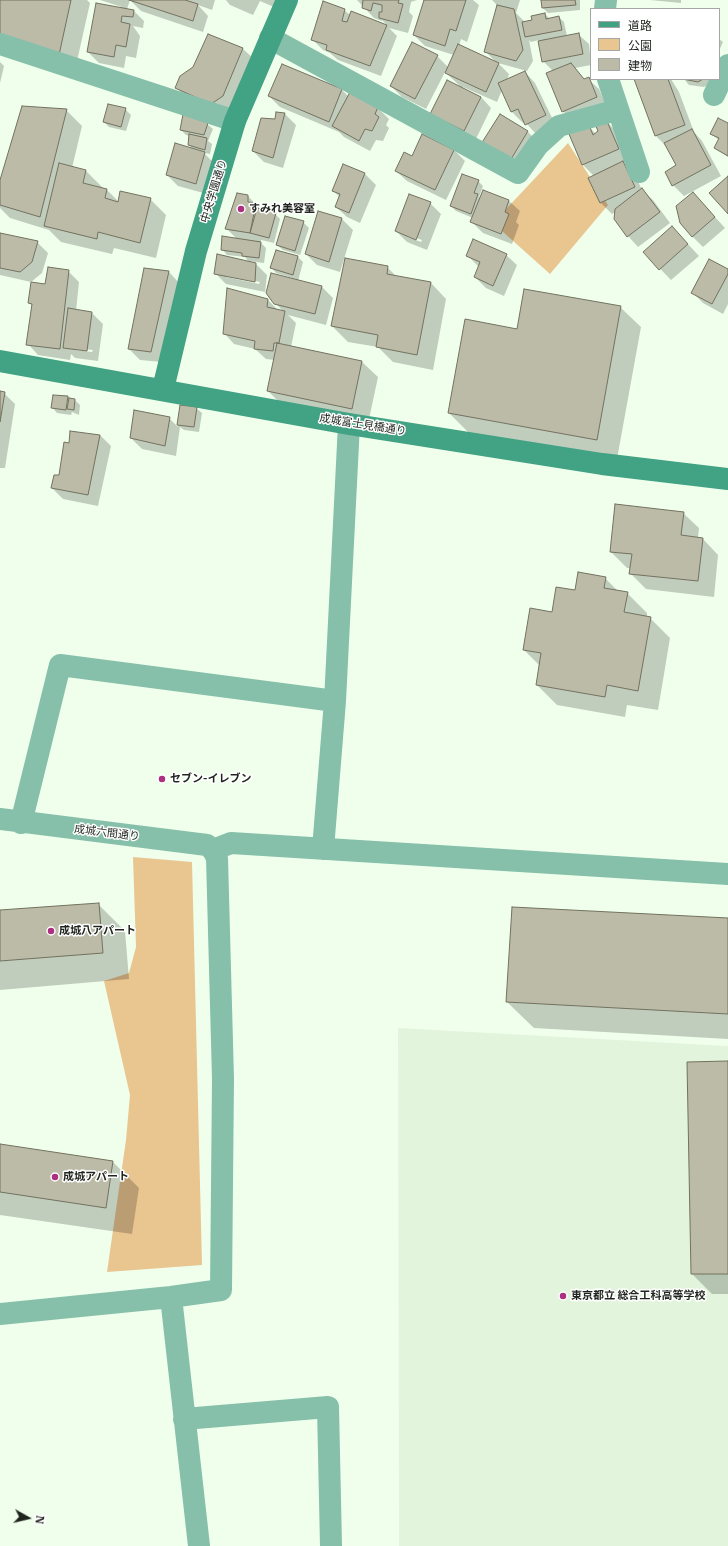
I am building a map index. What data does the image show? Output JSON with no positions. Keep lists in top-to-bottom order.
{
  "streets": {
    "street": ["中央学園通り", "成城富士見橋通り", "成城六間通り"]
  },
  "crossings": [
    ["中央学園通り", "成城富士見橋通り"]
  ],
  "places": [
    "すみれ美容室",
    "セブン-イレブン",
    "成城八アパート",
    "成城アパート",
    "東京都立 総合工科高等学校"
  ],
  "legend": ["道路", "公園", "建物"],
  "north": "right"
}
